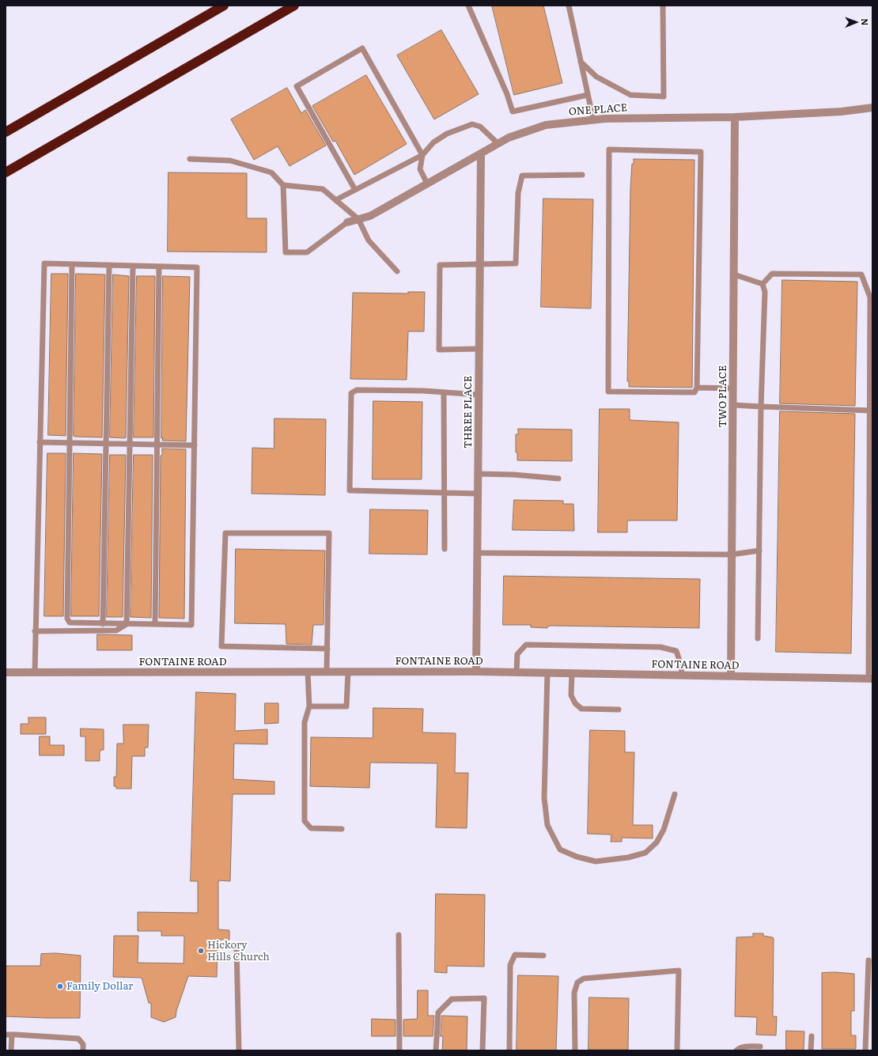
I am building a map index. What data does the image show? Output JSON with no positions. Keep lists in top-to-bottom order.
{
  "streets": {
    "street": [
      "ONE PLACE",
      "TWO PLACE",
      "THREE PLACE",
      "FONTAINE ROAD"
    ]
  },
  "crossings": [
    ["ONE PLACE", "TWO PLACE"],
    ["ONE PLACE", "THREE PLACE"],
    ["TWO PLACE", "FONTAINE ROAD"],
    ["THREE PLACE", "FONTAINE ROAD"]
  ],
  "places": ["Hickory Hills Church", "Family Dollar"],
  "north": "right"
}
